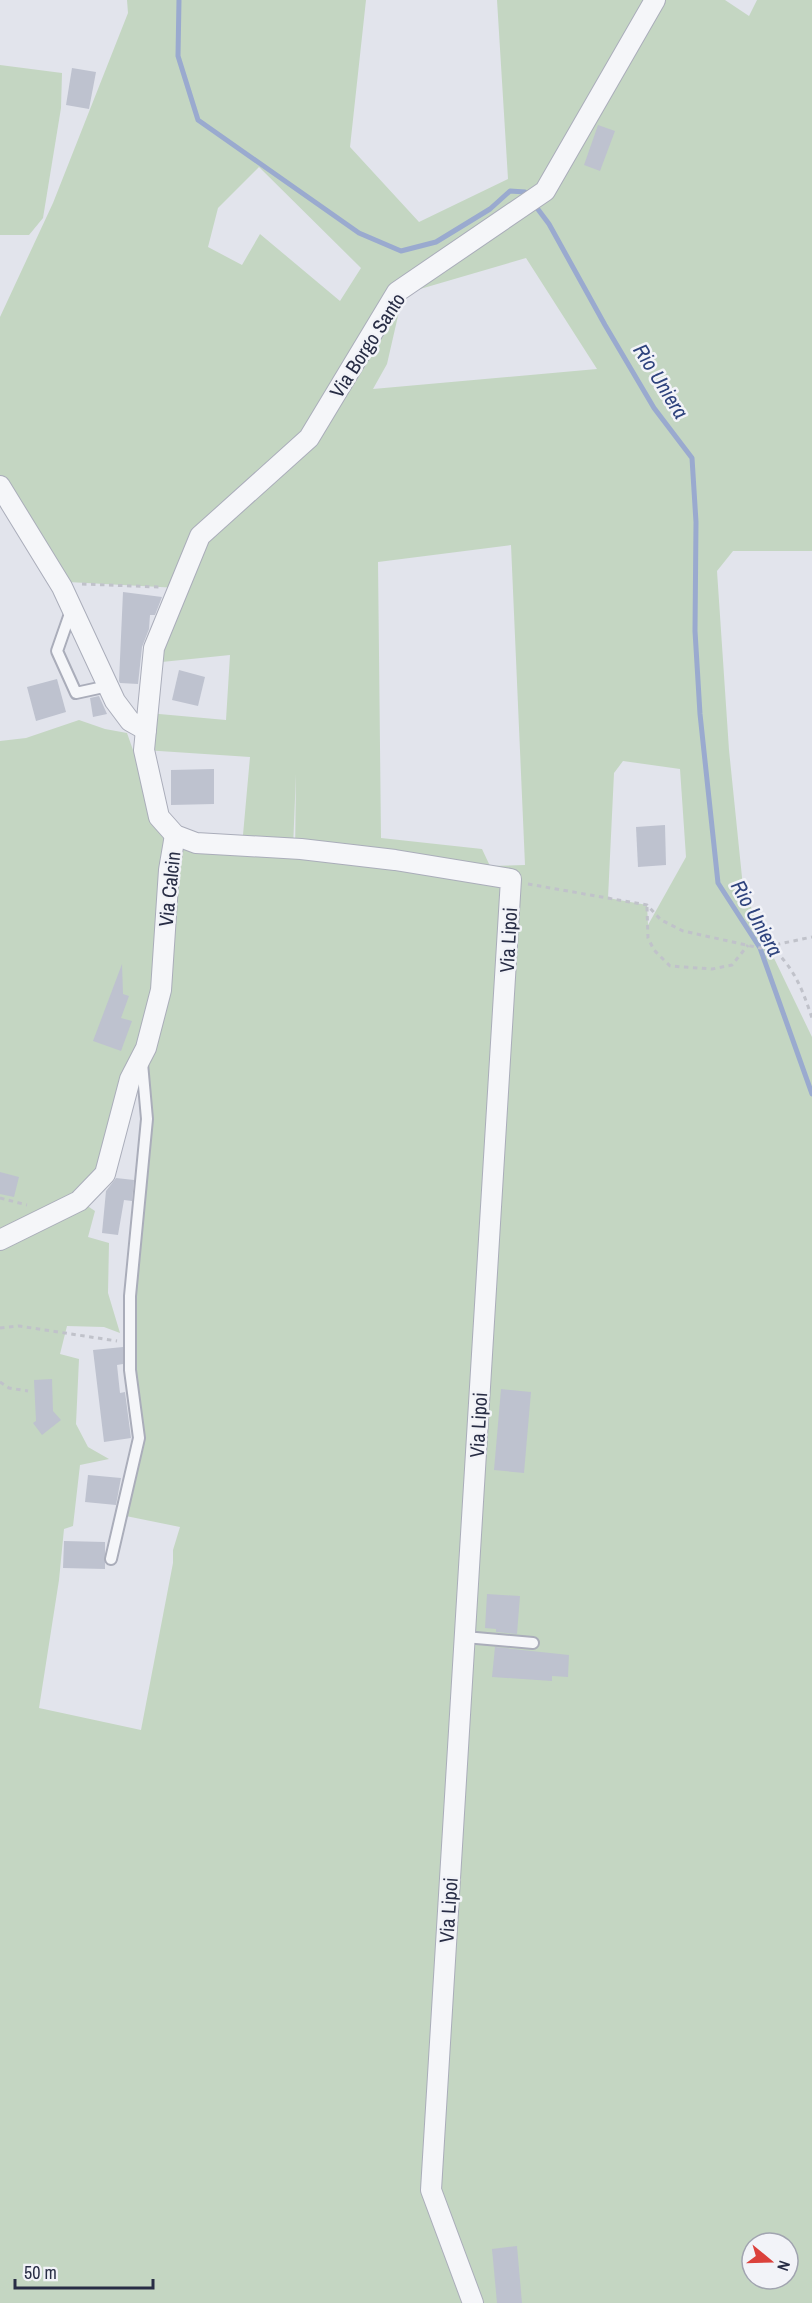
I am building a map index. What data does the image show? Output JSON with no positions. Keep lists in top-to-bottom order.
{
  "streets": {
    "street": ["Via Borgo Santo", "Via Calcin", "Via Lipoi"]
  },
  "crossings": [
    ["Via Borgo Santo", "Via Calcin"],
    ["Via Calcin", "Via Lipoi"]
  ],
  "water": ["Rio Uniera"],
  "scale_bar": "50 m",
  "north": "right"
}
